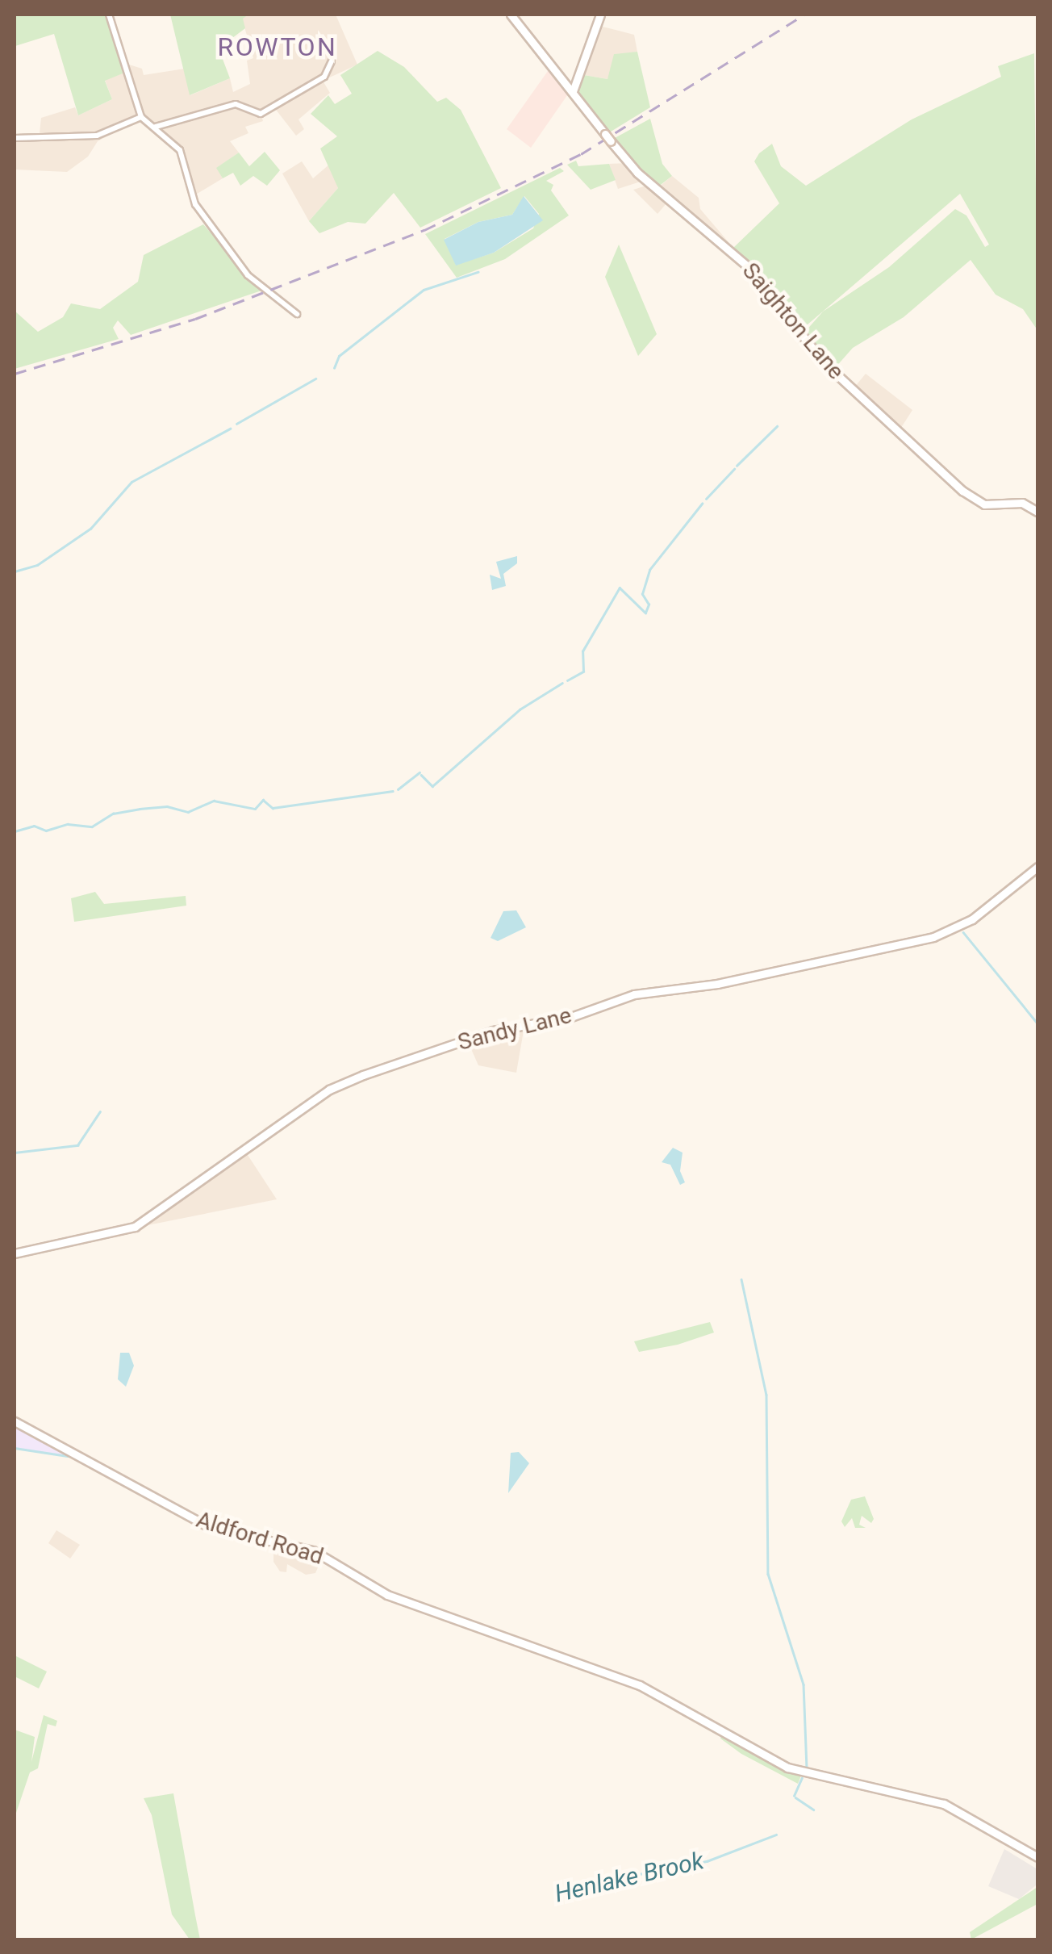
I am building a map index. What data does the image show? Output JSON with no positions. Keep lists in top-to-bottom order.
{
  "streets": {
    "street": ["Saighton Lane", "Sandy Lane", "Aldford Road"]
  },
  "districts": ["ROWTON"],
  "water": ["Henlake Brook"]
}
